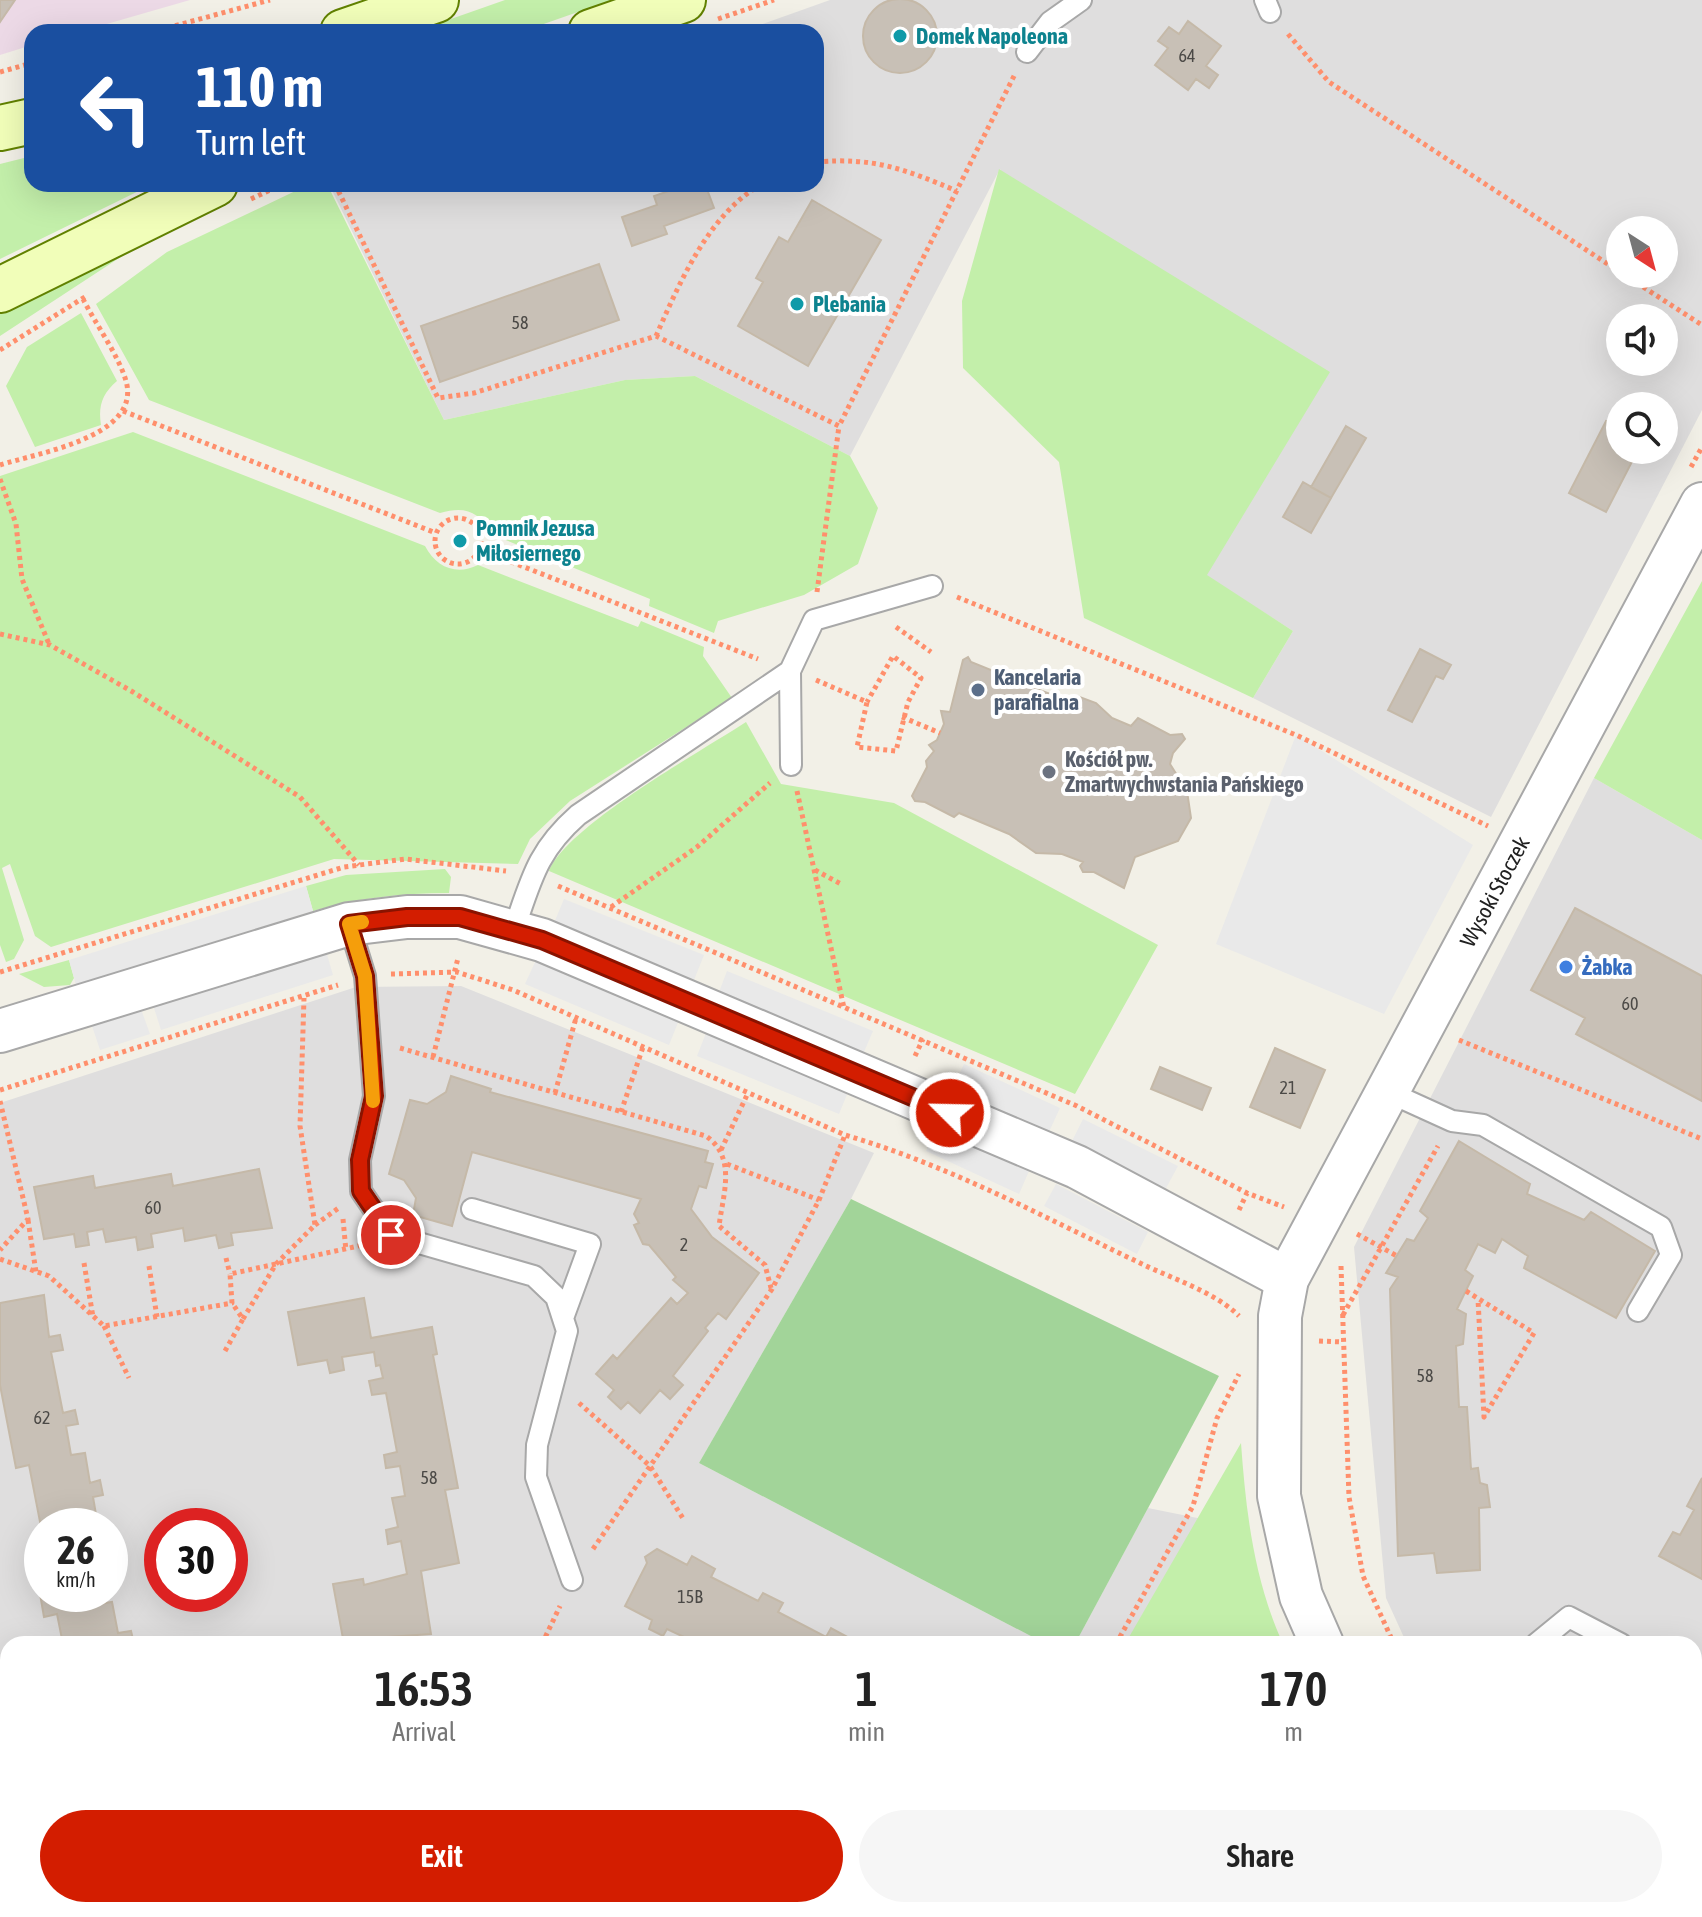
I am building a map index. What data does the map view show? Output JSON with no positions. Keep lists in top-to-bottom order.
{
  "streets": {
    "street": ["Wysoki Stoczek"]
  },
  "places": [
    "Domek Napoleona",
    "Plebania",
    "Pomnik Jezusa Miłosiernego",
    "Kancelaria parafialna",
    "Kościół pw. Zmartwychwstania Pańskiego",
    "Żabka"
  ],
  "house_numbers": [
    "64",
    "58",
    "60",
    "21",
    "60",
    "2",
    "58",
    "62",
    "58",
    "15B"
  ],
  "north": "bottom right",
  "page": {
    "turn": ["110 m", "Turn left"],
    "speed": "26 km/h",
    "limit": "30",
    "eta": [
      "16:53",
      "Arrival",
      "1",
      "min",
      "170",
      "m"
    ],
    "buttons": ["Exit", "Share"]
  }
}
